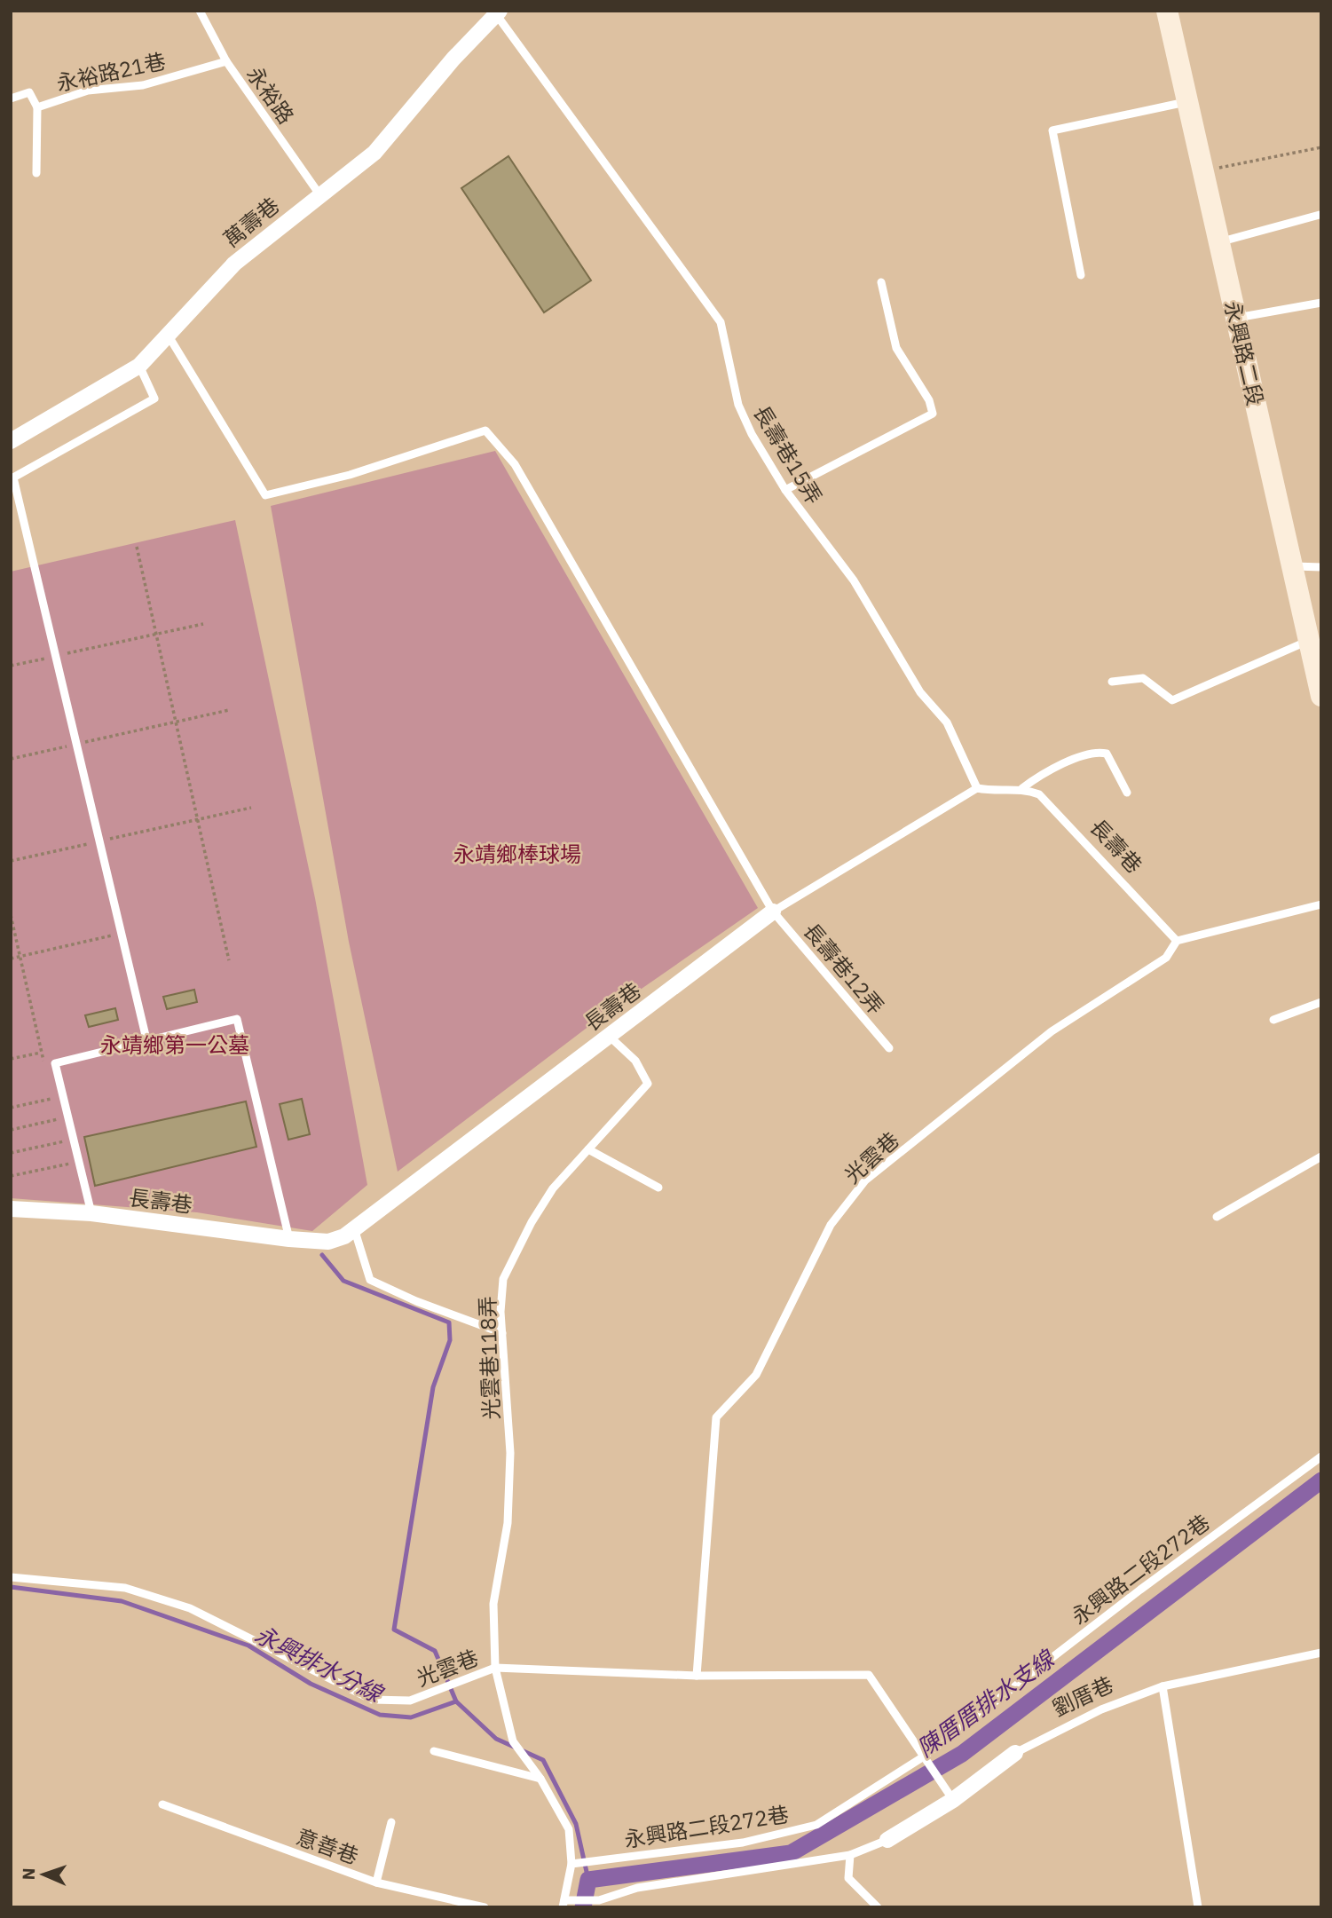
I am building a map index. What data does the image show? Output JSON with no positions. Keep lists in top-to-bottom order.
{
  "streets": {
    "street": [
      "萬壽巷",
      "永興路二段",
      "長壽巷",
      "劉厝巷"
    ],
    "lane": [
      "永裕路21巷",
      "永裕路",
      "長壽巷15弄",
      "長壽巷12弄",
      "光雲巷",
      "光雲巷118弄",
      "永興路二段272巷",
      "意善巷"
    ]
  },
  "crossings": [
    ["永裕路21巷", "永裕路"],
    ["永裕路", "萬壽巷"],
    ["萬壽巷", "長壽巷15弄"],
    ["萬壽巷", "長壽巷12弄"],
    ["長壽巷15弄", "長壽巷"],
    ["長壽巷", "長壽巷12弄"],
    ["長壽巷", "光雲巷"],
    ["長壽巷", "光雲巷118弄"],
    ["光雲巷", "光雲巷118弄"],
    ["光雲巷", "永興路二段272巷"]
  ],
  "water": ["永興排水分線", "陳厝厝排水支線"],
  "parks": ["永靖鄉棒球場", "永靖鄉第一公墓"],
  "north": "left"
}
